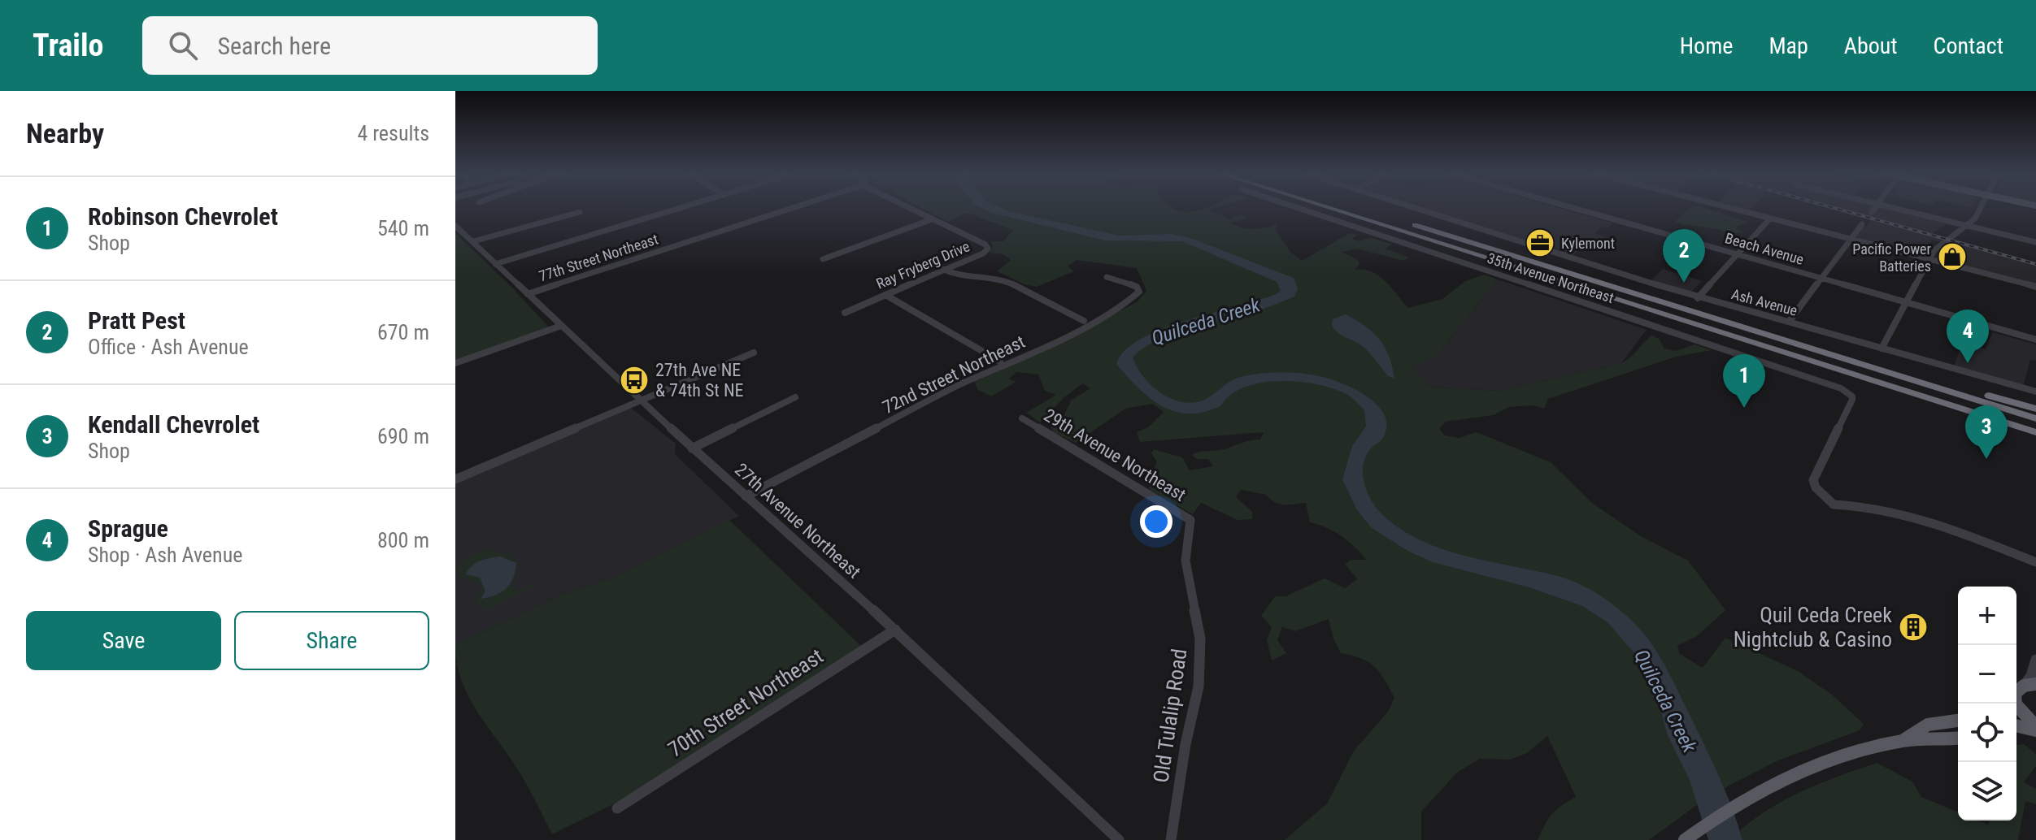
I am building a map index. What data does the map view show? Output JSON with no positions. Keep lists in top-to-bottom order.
{
  "streets": {
    "street": [
      "Beach Avenue",
      "77th Street Northeast",
      "Ray Fryberg Drive",
      "35th Avenue Northeast",
      "Ash Avenue",
      "72nd Street Northeast",
      "29th Avenue Northeast",
      "27th Avenue Northeast",
      "70th Street Northeast",
      "Old Tulalip Road"
    ]
  },
  "crossings": [
    ["77th Street Northeast", "27th Avenue Northeast"],
    ["72nd Street Northeast", "27th Avenue Northeast"],
    ["29th Avenue Northeast", "Old Tulalip Road"],
    ["27th Avenue Northeast", "70th Street Northeast"]
  ],
  "water": ["Quilceda Creek"],
  "places": {
    "office": ["Kylemont"],
    "shop": ["Pacific Power Batteries"],
    "bus stop": ["27th Ave NE & 74th St NE"],
    "building": ["Quil Ceda Creek Nightclub & Casino"]
  },
  "page": {
    "header": "Trailo",
    "search": "Search here",
    "nav": [
      "Home",
      "Map",
      "About",
      "Contact"
    ],
    "heading": ["Nearby", "4 results"],
    "list": [
      {
        "mark": "1",
        "name": "Robinson Chevrolet",
        "note": "Shop",
        "value": "540 m"
      },
      {
        "mark": "2",
        "name": "Pratt Pest",
        "note": "Office · Ash Avenue",
        "value": "670 m"
      },
      {
        "mark": "3",
        "name": "Kendall Chevrolet",
        "note": "Shop",
        "value": "690 m"
      },
      {
        "mark": "4",
        "name": "Sprague",
        "note": "Shop · Ash Avenue",
        "value": "800 m"
      }
    ],
    "pins": [
      "2",
      "4",
      "1",
      "3"
    ],
    "map_buttons": ["+", "−"],
    "buttons": ["Save", "Share"]
  }
}
